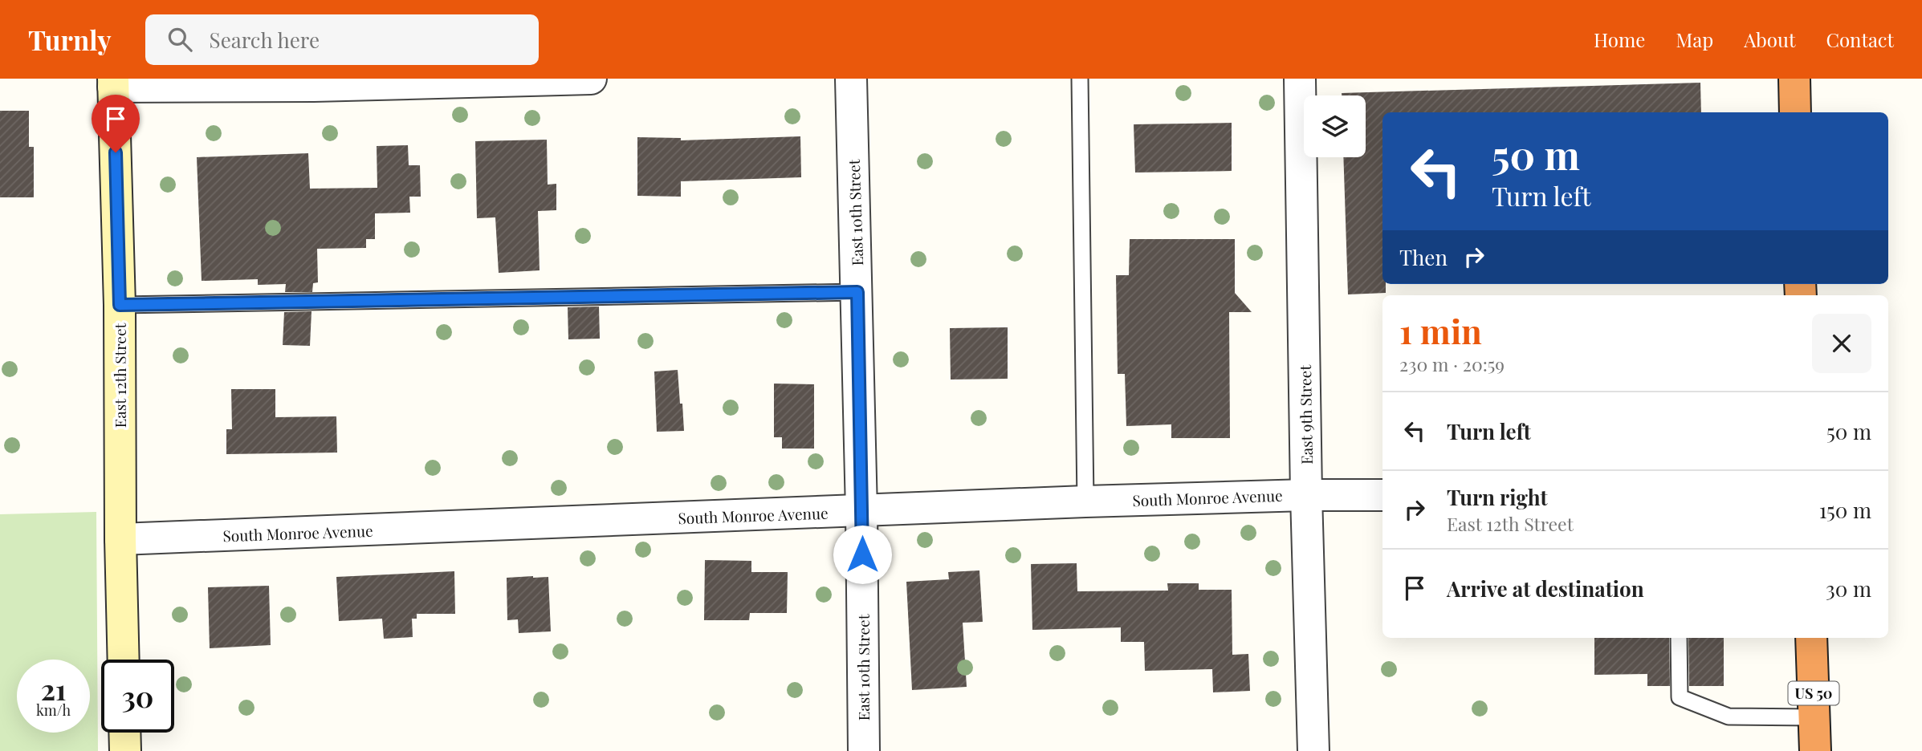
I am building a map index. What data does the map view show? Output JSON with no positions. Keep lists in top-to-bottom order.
{
  "streets": {
    "highway": ["US 50"],
    "street": [
      "East 10th Street",
      "East 12th Street",
      "East 9th Street",
      "South Monroe Avenue"
    ]
  },
  "crossings": [
    ["East 10th Street", "South Monroe Avenue"],
    ["East 12th Street", "South Monroe Avenue"],
    ["East 9th Street", "South Monroe Avenue"]
  ],
  "page": {
    "header": "Turnly",
    "search": "Search here",
    "nav": [
      "Home",
      "Map",
      "About",
      "Contact"
    ],
    "turn": ["50 m", "Turn left"],
    "then": "Then",
    "heading": ["1 min", "230 m · 20:59"],
    "list": [
      {
        "name": "Turn left",
        "value": "50 m"
      },
      {
        "name": "Turn right",
        "note": "East 12th Street",
        "value": "150 m"
      },
      {
        "name": "Arrive at destination",
        "value": "30 m"
      }
    ],
    "speed": "21 km/h",
    "limit": "30"
  }
}
